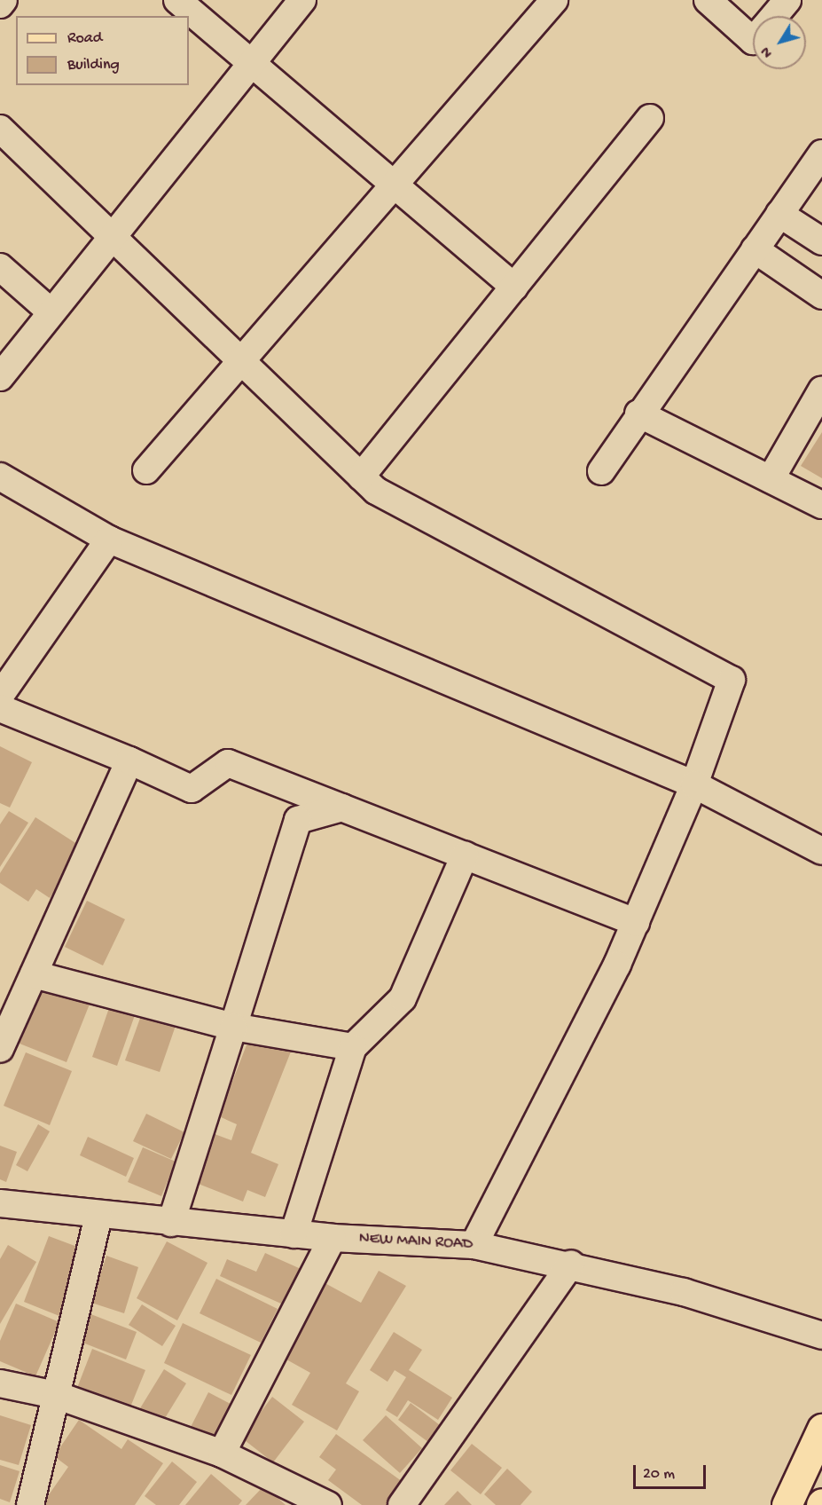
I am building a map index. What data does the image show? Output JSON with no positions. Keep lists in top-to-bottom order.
{
  "streets": {
    "street": ["NEW MAIN ROAD"]
  },
  "legend": ["Road", "Building"],
  "scale_bar": "20 m",
  "north": "bottom left"
}
